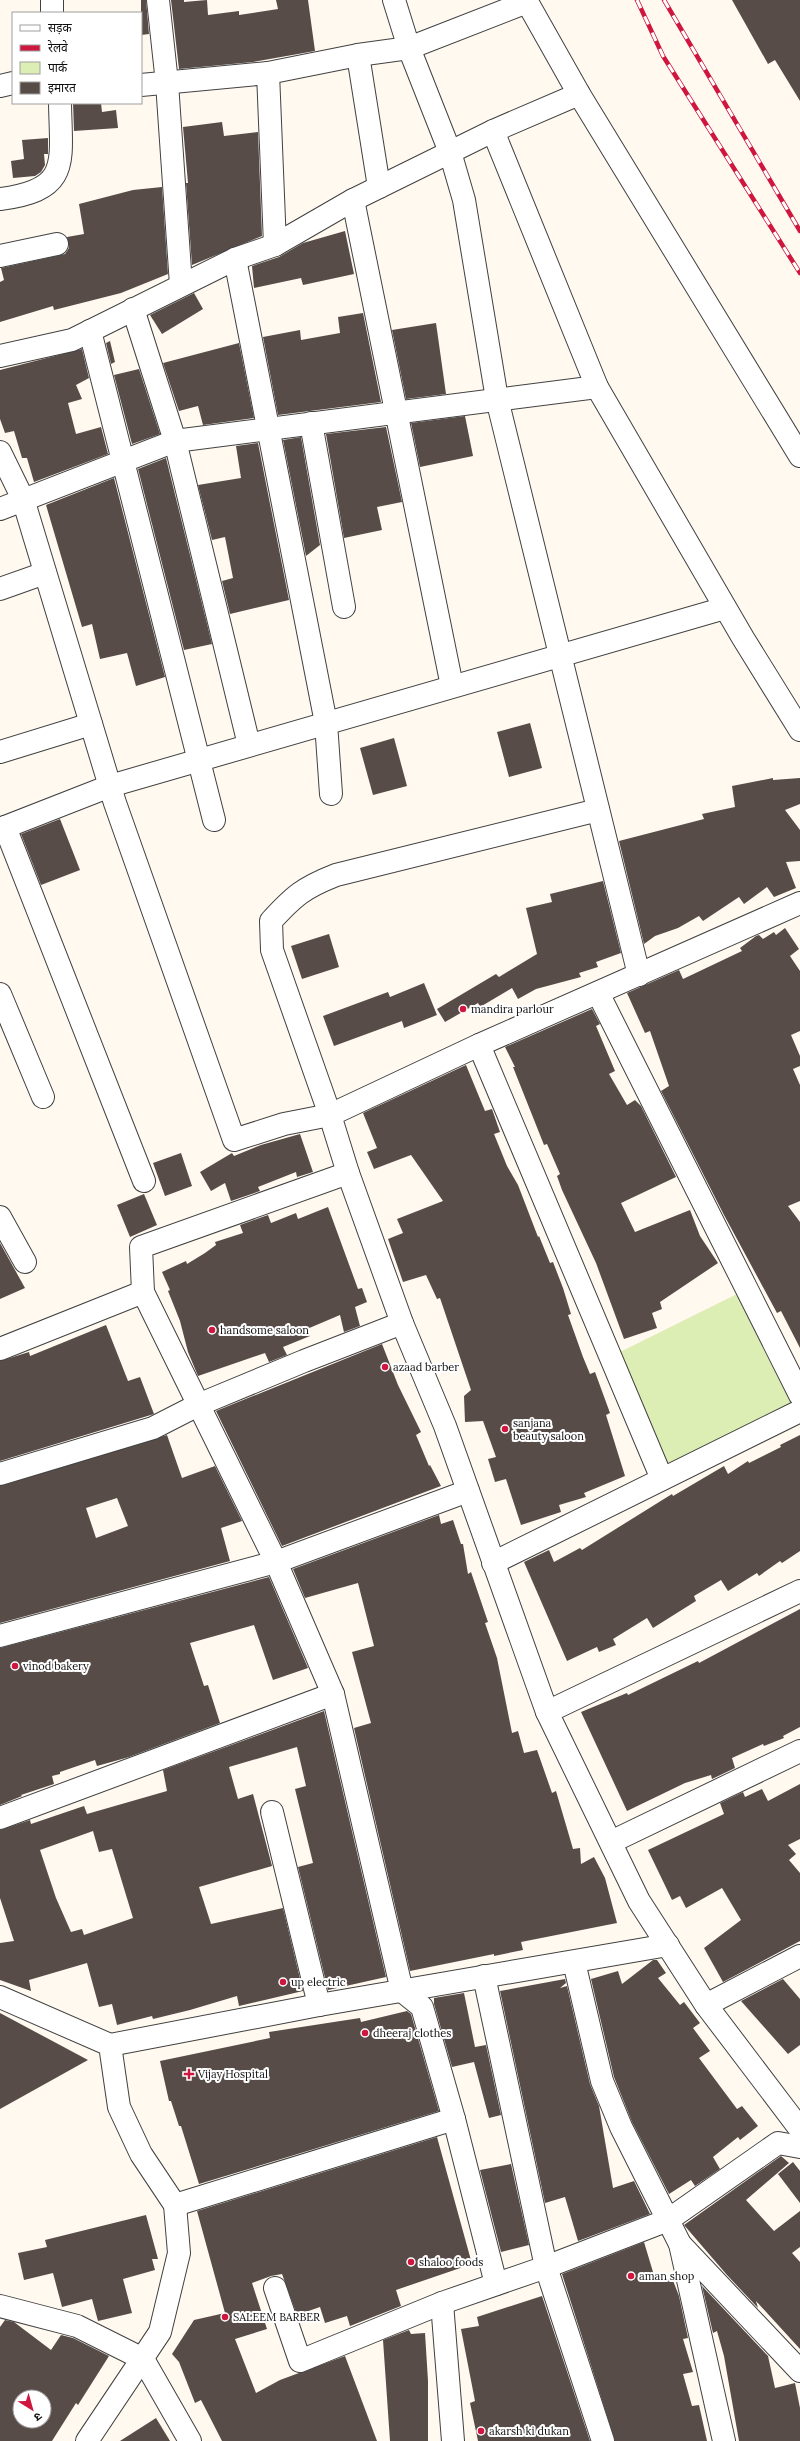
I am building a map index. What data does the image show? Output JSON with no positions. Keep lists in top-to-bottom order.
{
  "places": {
    "other": [
      "mandira parlour",
      "handsome saloon",
      "azaad barber",
      "sanjana beauty saloon",
      "vinod bakery",
      "up electric",
      "dheeraj clothes",
      "shaloo foods",
      "aman shop",
      "SALEEM BARBER",
      "akarsh ki dukan"
    ],
    "health": ["Vijay Hospital"]
  },
  "legend": [
    "सड़क",
    "रेलवे",
    "पार्क",
    "इमारत"
  ],
  "north": "bottom right"
}
